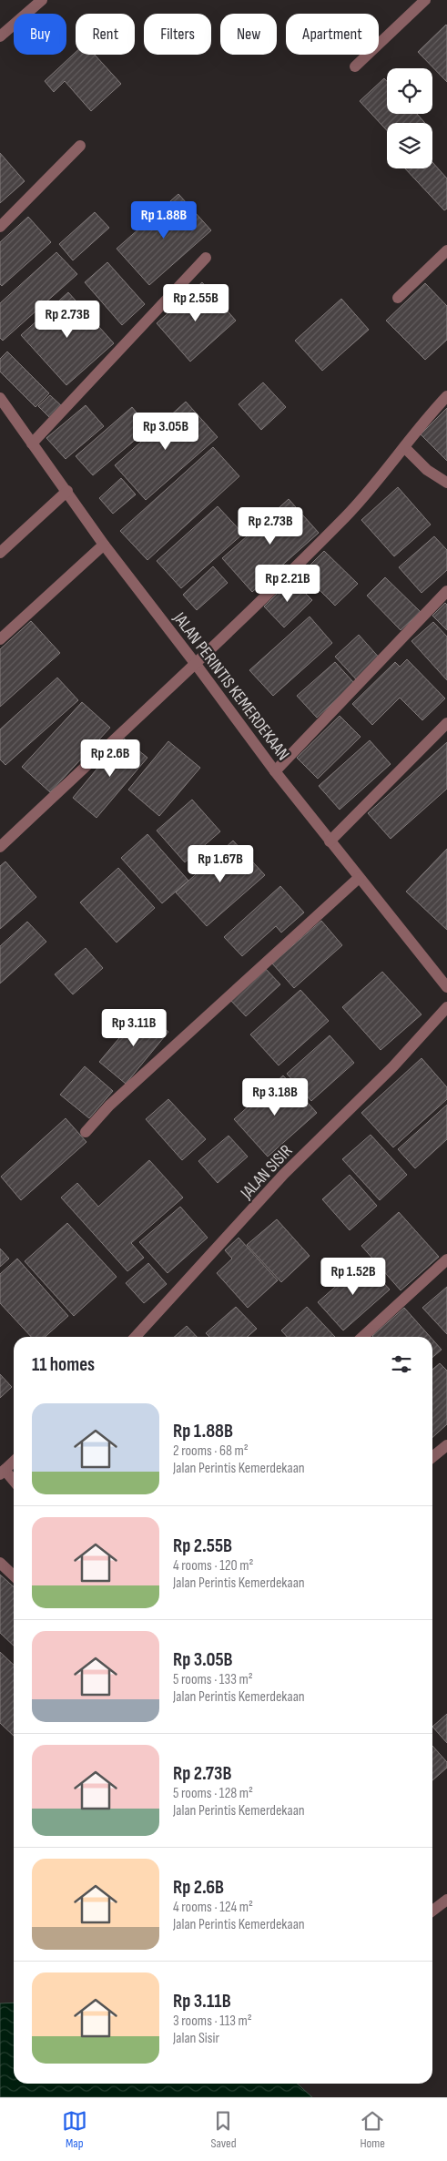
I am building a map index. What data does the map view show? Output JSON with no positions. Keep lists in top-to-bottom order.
{
  "streets": {
    "street": ["JALAN PERINTIS KEMERDEKAAN", "JALAN SISIR"]
  },
  "page": {
    "chip": [
      "Buy",
      "Rent",
      "Filters",
      "New",
      "Apartment"
    ],
    "price": [
      "Rp 1.88B",
      "Rp 2.55B",
      "Rp 2.73B",
      "Rp 3.05B",
      "Rp 2.73B",
      "Rp 2.21B",
      "Rp 2.6B",
      "Rp 1.67B",
      "Rp 3.11B",
      "Rp 3.18B",
      "Rp 1.52B"
    ],
    "heading": "11 homes",
    "list": [
      {
        "name": "Rp 1.88B",
        "note": "2 rooms · 68 m² · Jalan Perintis Kemerdekaan"
      },
      {
        "name": "Rp 2.55B",
        "note": "4 rooms · 120 m² · Jalan Perintis Kemerdekaan"
      },
      {
        "name": "Rp 3.05B",
        "note": "5 rooms · 133 m² · Jalan Perintis Kemerdekaan"
      },
      {
        "name": "Rp 2.73B",
        "note": "5 rooms · 128 m² · Jalan Perintis Kemerdekaan"
      },
      {
        "name": "Rp 2.6B",
        "note": "4 rooms · 124 m² · Jalan Perintis Kemerdekaan"
      },
      {
        "name": "Rp 3.11B",
        "note": "3 rooms · 113 m² · Jalan Sisir"
      }
    ],
    "tabs": ["Map", "Saved", "Home"]
  }
}
